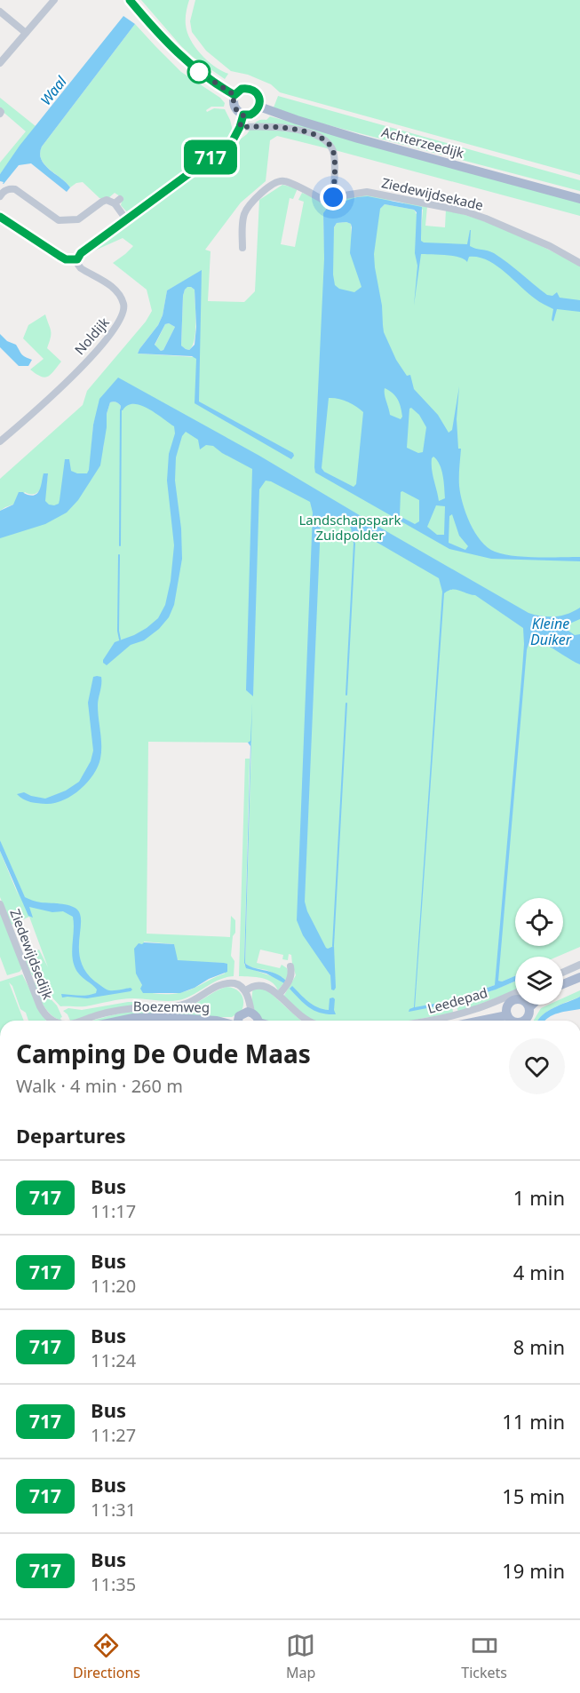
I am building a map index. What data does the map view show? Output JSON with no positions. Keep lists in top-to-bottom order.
{
  "streets": {
    "main road": ["Achterzeedijk", "Boezemweg"],
    "street": [
      "Ziedewijdsekade",
      "Noldijk",
      "Ziedewijdsedijk",
      "Leedepad"
    ]
  },
  "water": ["Waal", "Kleine Duiker"],
  "parks": ["Landschapspark Zuidpolder"],
  "lines": ["bus line 717"],
  "page": {
    "on_map": "717",
    "heading": [
      ["Camping De Oude Maas", "Walk · 4 min · 260 m"],
      "Departures"
    ],
    "list": [
      {
        "mark": "717",
        "name": "Bus",
        "note": "11:17",
        "value": "1 min"
      },
      {
        "mark": "717",
        "name": "Bus",
        "note": "11:20",
        "value": "4 min"
      },
      {
        "mark": "717",
        "name": "Bus",
        "note": "11:24",
        "value": "8 min"
      },
      {
        "mark": "717",
        "name": "Bus",
        "note": "11:27",
        "value": "11 min"
      },
      {
        "mark": "717",
        "name": "Bus",
        "note": "11:31",
        "value": "15 min"
      },
      {
        "mark": "717",
        "name": "Bus",
        "note": "11:35",
        "value": "19 min"
      }
    ],
    "tabs": ["Directions", "Map", "Tickets"]
  }
}
